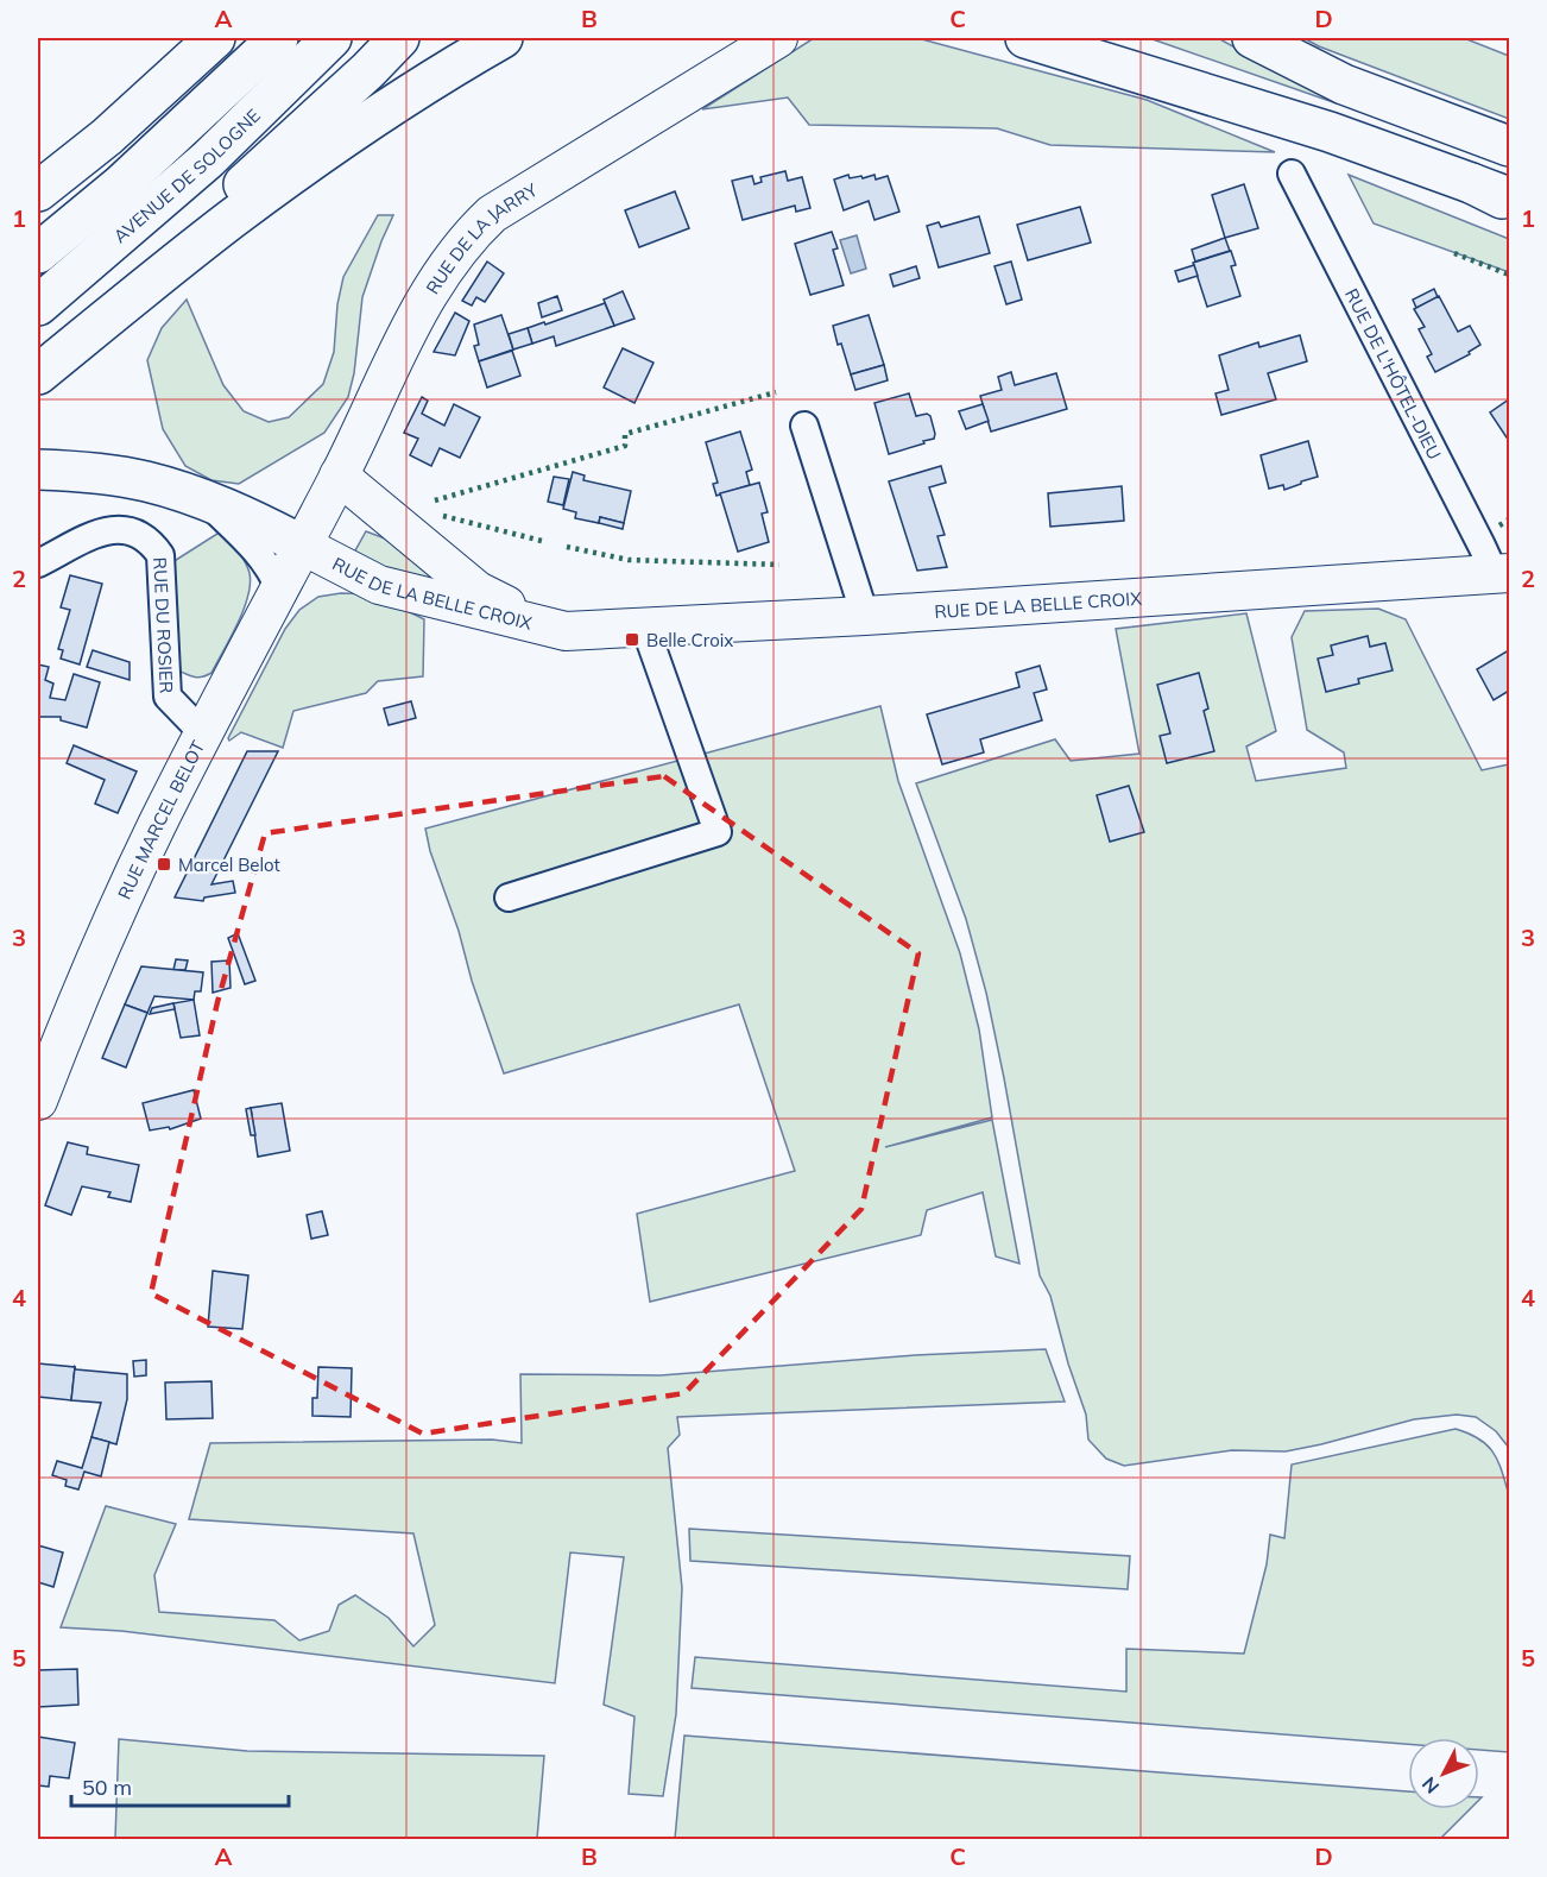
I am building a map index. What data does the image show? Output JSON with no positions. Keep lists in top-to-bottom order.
{
  "streets": {
    "main road": [
      "AVENUE DE SOLOGNE",
      "RUE DE LA JARRY",
      "RUE DE LA BELLE CROIX",
      "RUE MARCEL BELOT"
    ],
    "street": ["RUE DE L'HÔTEL-DIEU", "RUE DU ROSIER"]
  },
  "crossings": [
    ["RUE DE LA JARRY", "RUE DE LA BELLE CROIX"],
    ["RUE DE LA JARRY", "RUE MARCEL BELOT"],
    ["RUE DE L'HÔTEL-DIEU", "RUE DE LA BELLE CROIX"],
    ["RUE DE LA BELLE CROIX", "RUE MARCEL BELOT"],
    ["RUE DU ROSIER", "RUE MARCEL BELOT"]
  ],
  "places": {
    "transit": ["Belle Croix", "Marcel Belot"]
  },
  "scale_bar": "50 m",
  "north": "bottom left",
  "grid": {
    "columns": [
      "A",
      "B",
      "C",
      "D"
    ],
    "rows": [
      "1",
      "2",
      "3",
      "4",
      "5"
    ]
  }
}
